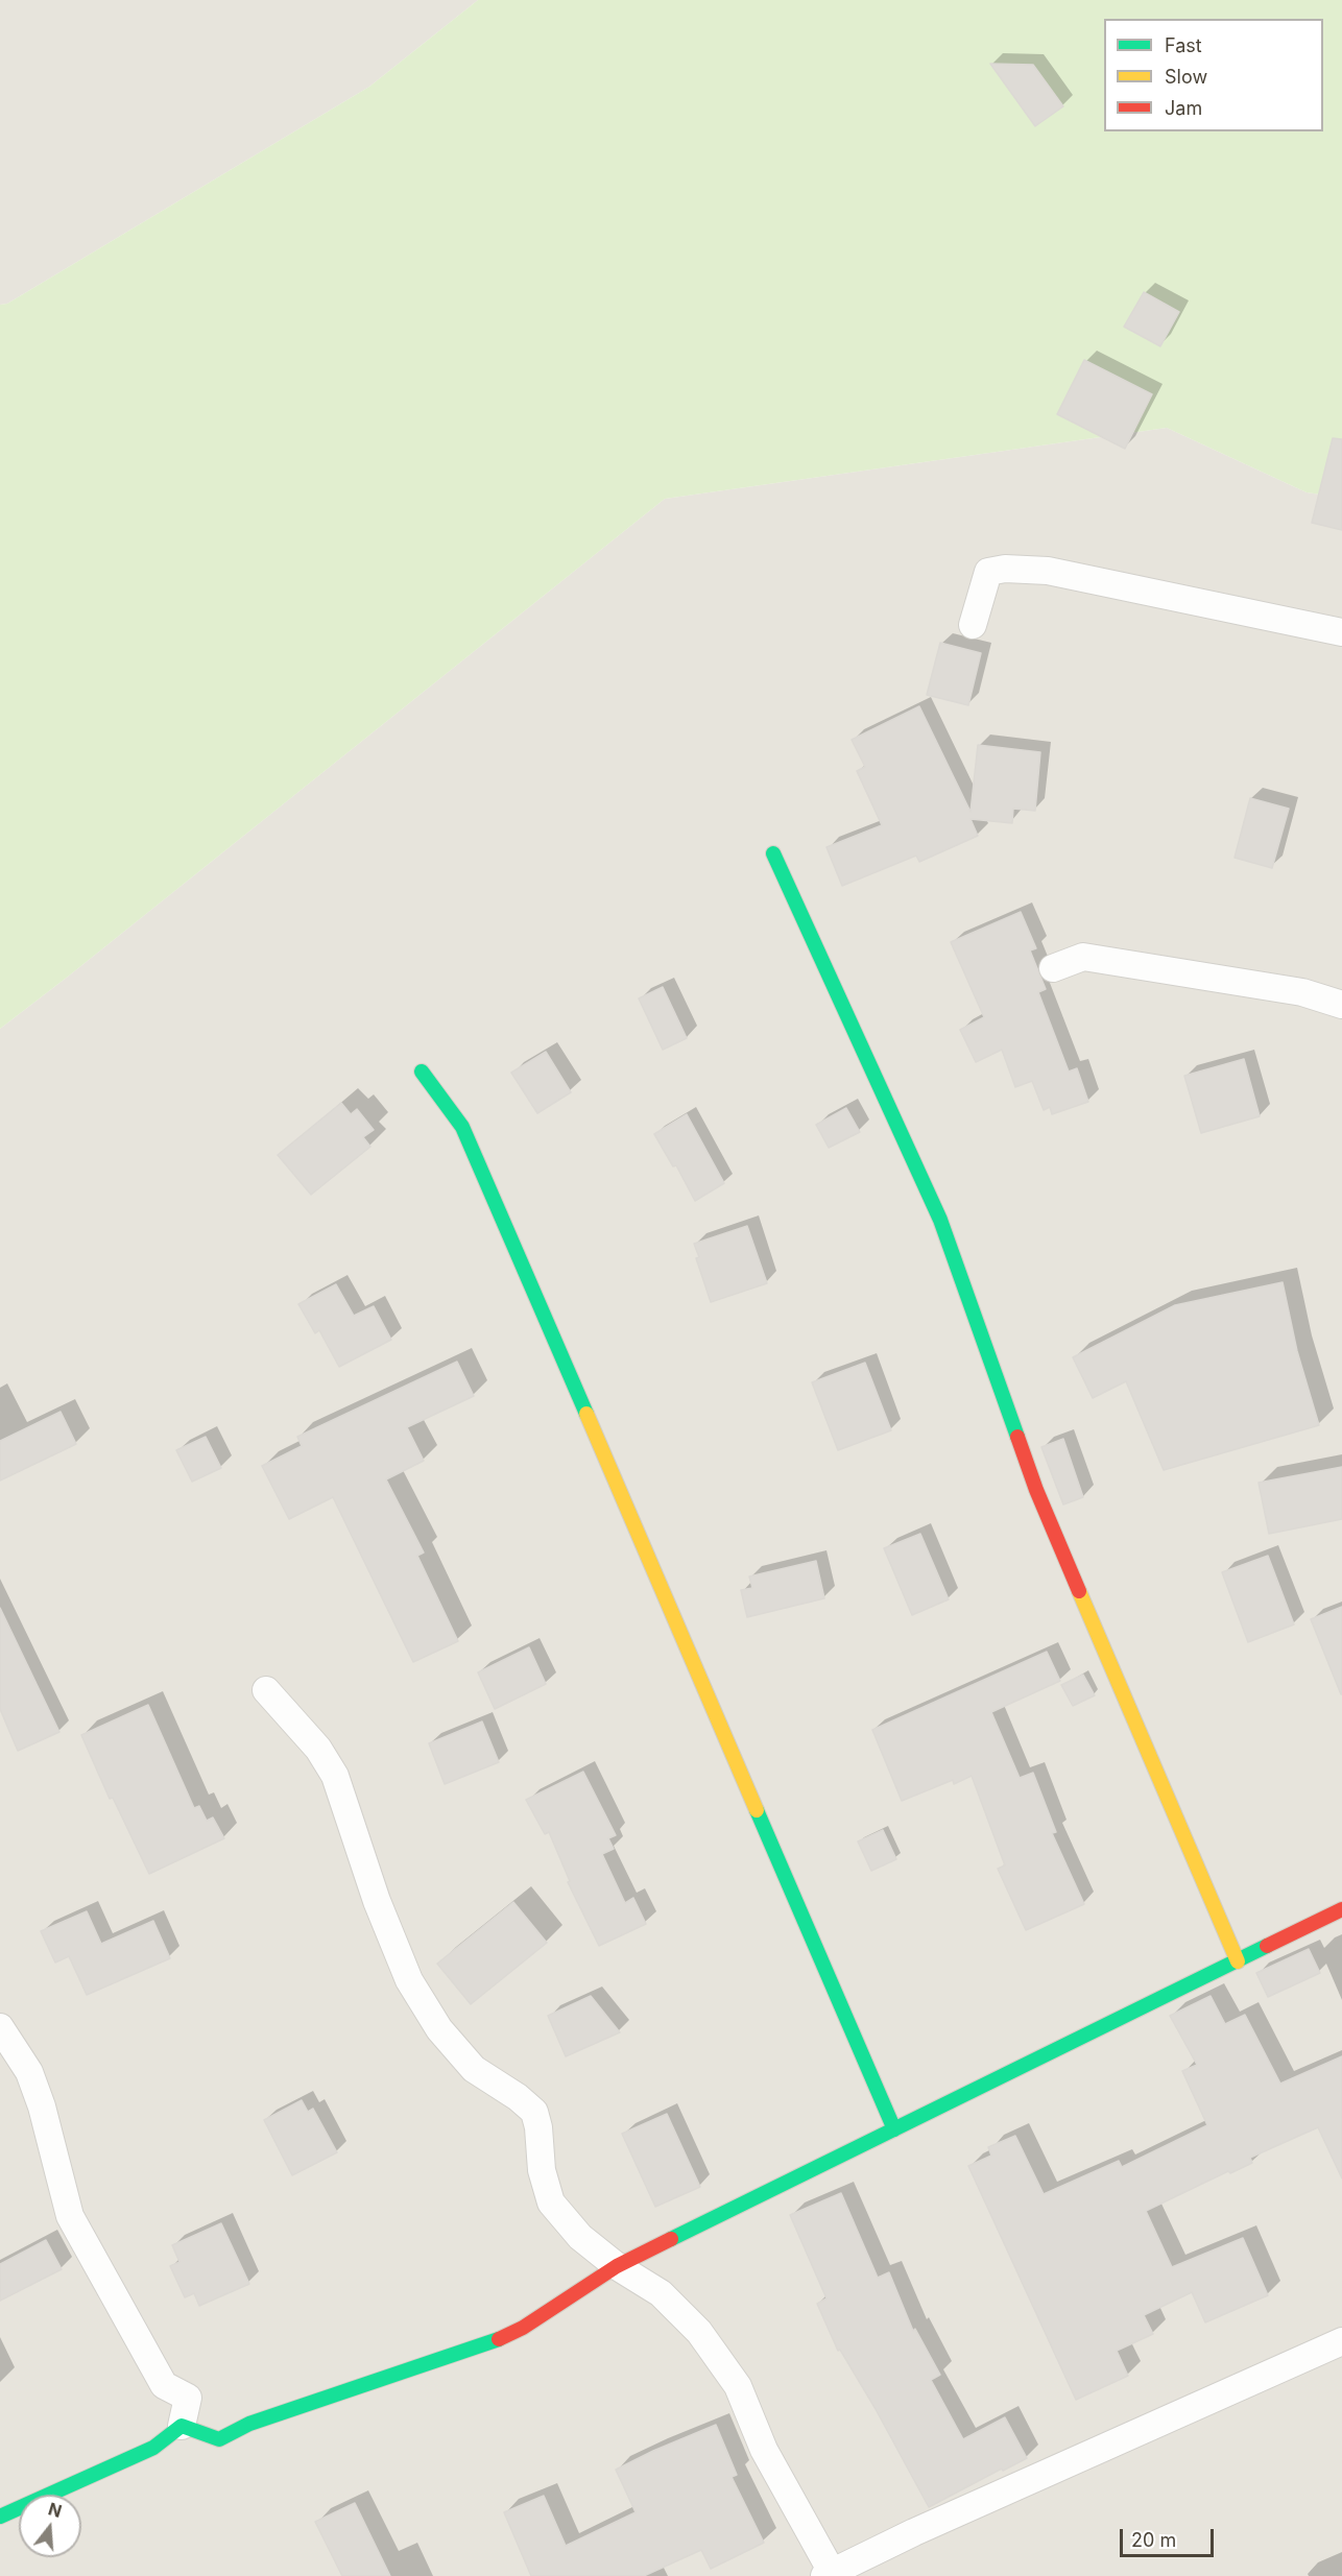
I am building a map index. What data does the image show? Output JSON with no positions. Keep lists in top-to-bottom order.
{
  "legend": ["Fast", "Slow", "Jam"],
  "scale_bar": "20 m",
  "north": "top"
}
